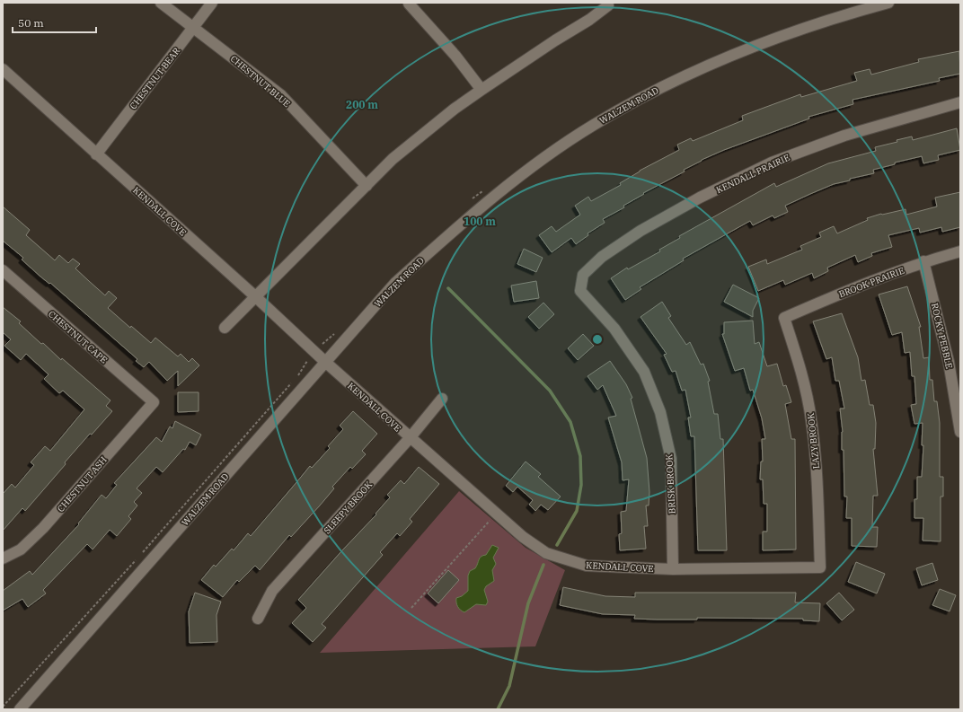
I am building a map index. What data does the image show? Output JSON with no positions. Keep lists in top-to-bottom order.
{
  "streets": {
    "street": [
      "CHESTNUT BEAR",
      "CHESTNUT BLUE",
      "WALZEM ROAD",
      "KENDALL PRAIRIE",
      "KENDALL COVE",
      "BROOK PRAIRIE",
      "ROCKY PEBBLE",
      "CHESTNUT CAPE",
      "LAZY BROOK",
      "CHESTNUT ASH",
      "BRISK BROOK",
      "SLEEPY BROOK"
    ]
  },
  "crossings": [
    ["CHESTNUT BEAR", "CHESTNUT BLUE"],
    ["CHESTNUT BEAR", "KENDALL COVE"],
    ["WALZEM ROAD", "KENDALL COVE"],
    ["KENDALL PRAIRIE", "BRISK BROOK"],
    ["KENDALL COVE", "LAZY BROOK"],
    ["KENDALL COVE", "BRISK BROOK"],
    ["KENDALL COVE", "SLEEPY BROOK"],
    ["BROOK PRAIRIE", "ROCKY PEBBLE"],
    ["BROOK PRAIRIE", "LAZY BROOK"],
    ["CHESTNUT CAPE", "CHESTNUT ASH"]
  ],
  "scale_bar": "50 m",
  "rings": ["200 m", "100 m"]
}
